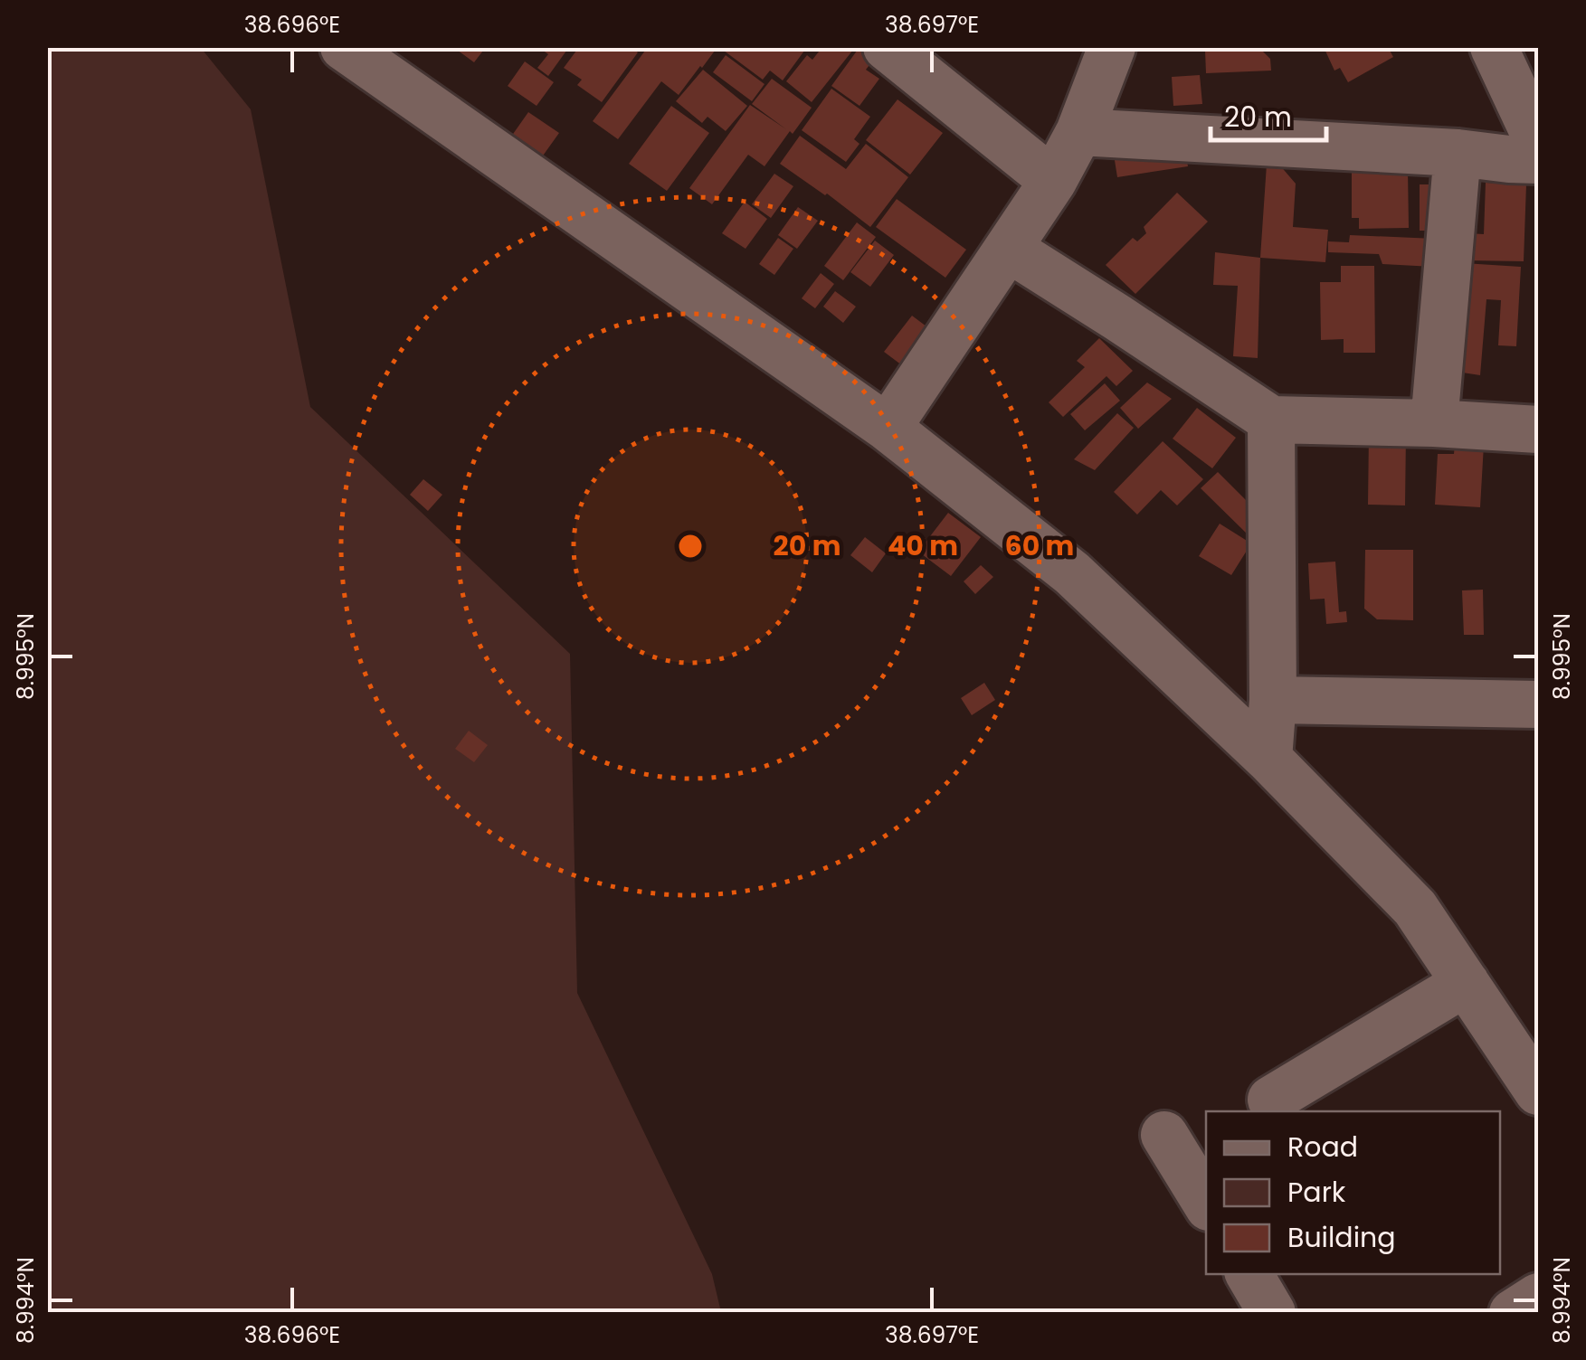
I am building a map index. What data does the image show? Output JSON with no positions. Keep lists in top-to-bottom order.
{
  "legend": ["Road", "Park", "Building"],
  "scale_bar": "20 m",
  "coordinates": [
    "38.696°E",
    "38.697°E",
    "8.995°N",
    "8.994°N"
  ],
  "rings": ["20 m", "40 m", "60 m"]
}
